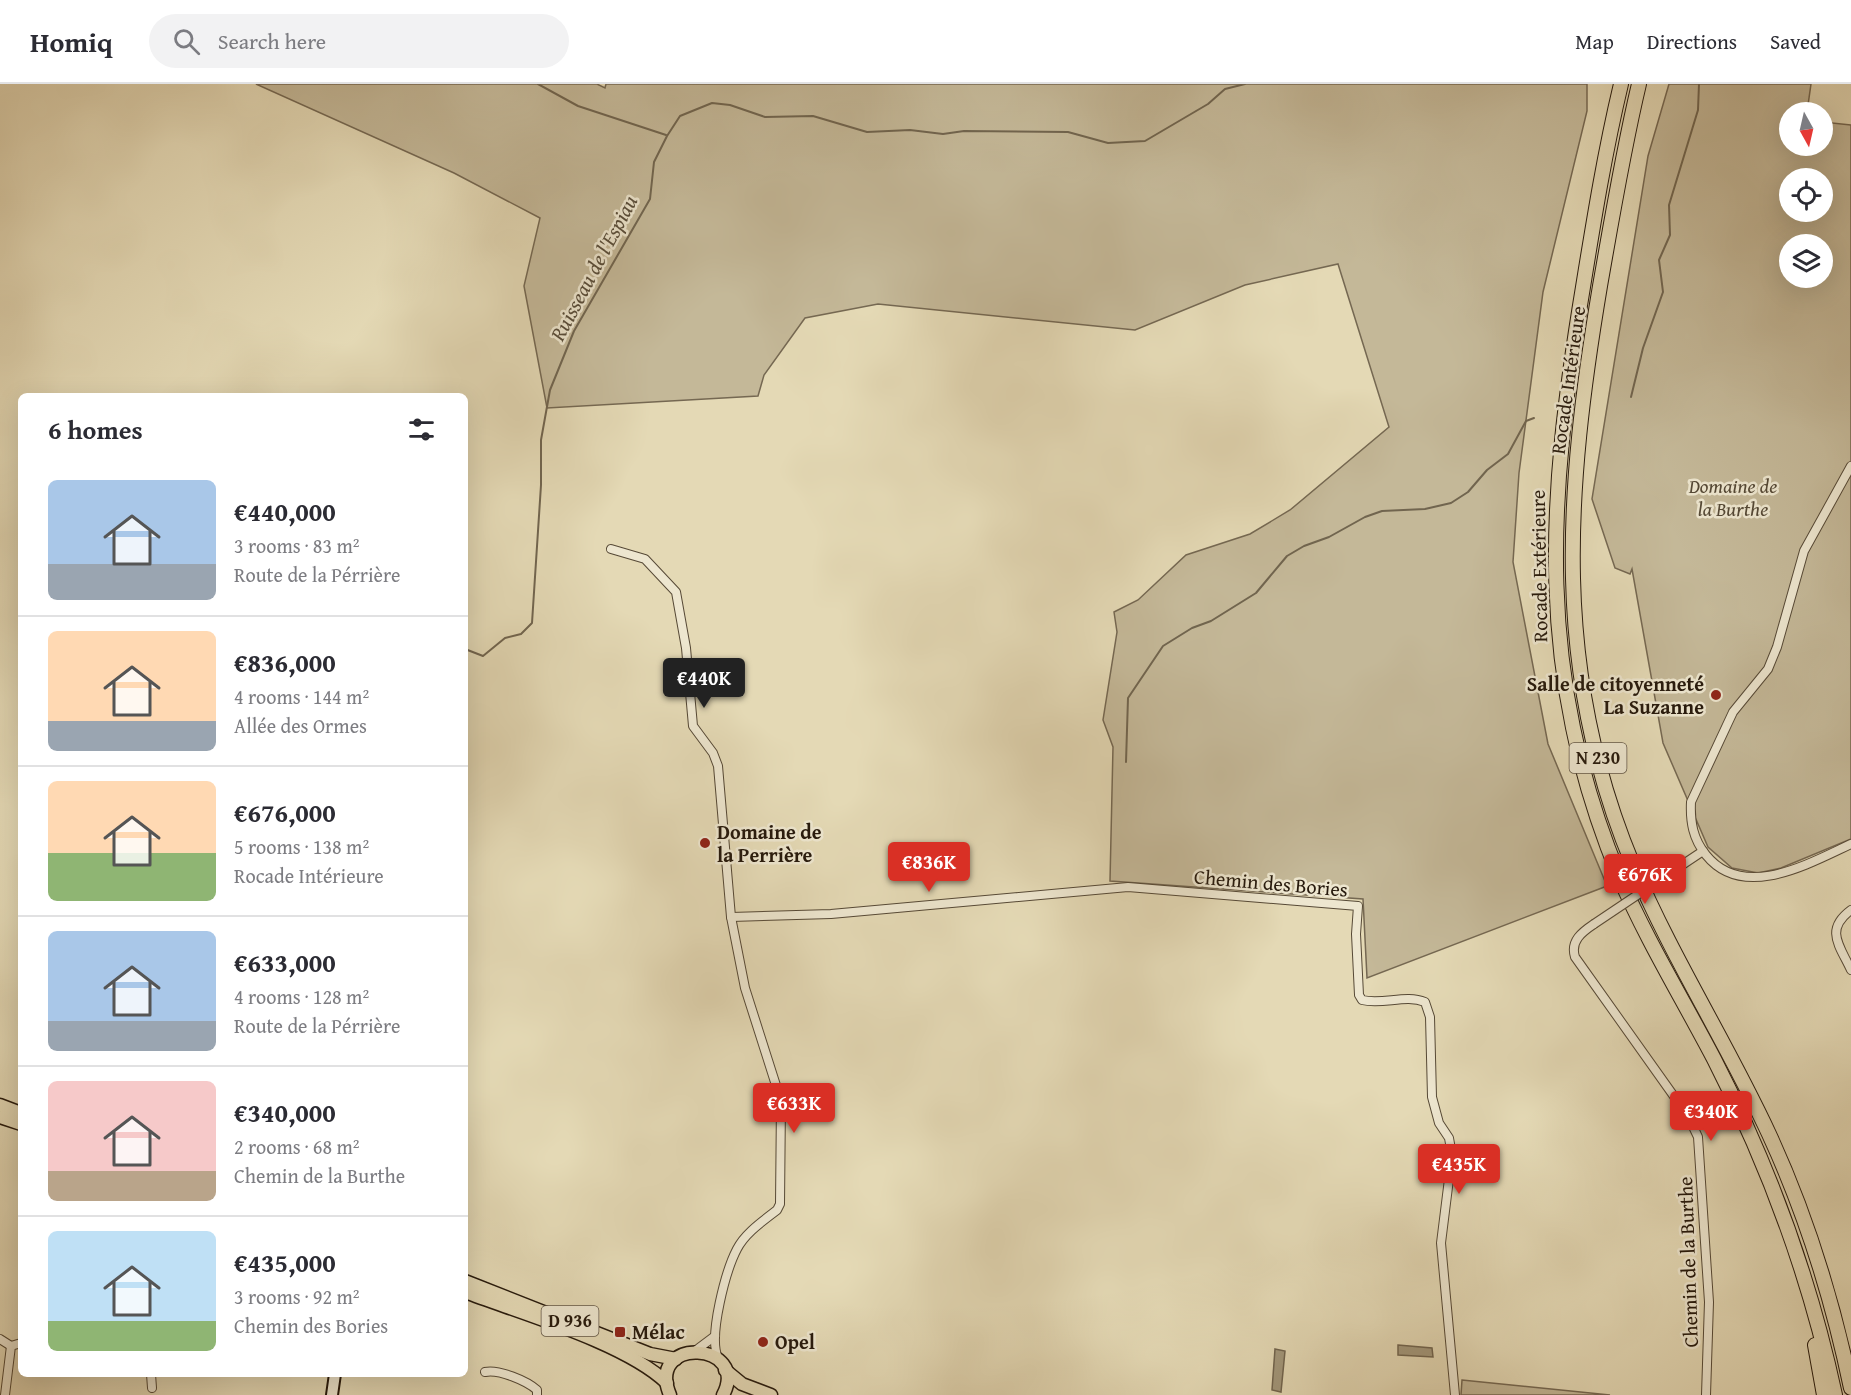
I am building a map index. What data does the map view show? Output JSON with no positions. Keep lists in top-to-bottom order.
{
  "streets": {
    "highway": ["Rocade Intérieure", "Rocade Extérieure", "N 230"],
    "main road": ["D 936"],
    "street": ["Chemin des Bories", "Chemin de la Burthe"]
  },
  "water": ["Ruisseau de l'Espiau"],
  "parks": ["Domaine de la Burthe"],
  "places": {
    "other": ["Salle de citoyenneté La Suzanne", "Domaine de la Perrière", "Opel"],
    "transit": ["Mélac"]
  },
  "north": "bottom",
  "page": {
    "header": "Homiq",
    "search": "Search here",
    "nav": ["Map", "Directions", "Saved"],
    "heading": "6 homes",
    "list": [
      {
        "name": "€440,000",
        "note": "3 rooms · 83 m² · Route de la Pérrière"
      },
      {
        "name": "€836,000",
        "note": "4 rooms · 144 m² · Allée des Ormes"
      },
      {
        "name": "€676,000",
        "note": "5 rooms · 138 m² · Rocade Intérieure"
      },
      {
        "name": "€633,000",
        "note": "4 rooms · 128 m² · Route de la Pérrière"
      },
      {
        "name": "€340,000",
        "note": "2 rooms · 68 m² · Chemin de la Burthe"
      },
      {
        "name": "€435,000",
        "note": "3 rooms · 92 m² · Chemin des Bories"
      }
    ],
    "price": [
      "€440K",
      "€836K",
      "€676K",
      "€633K",
      "€340K",
      "€435K"
    ]
  }
}
